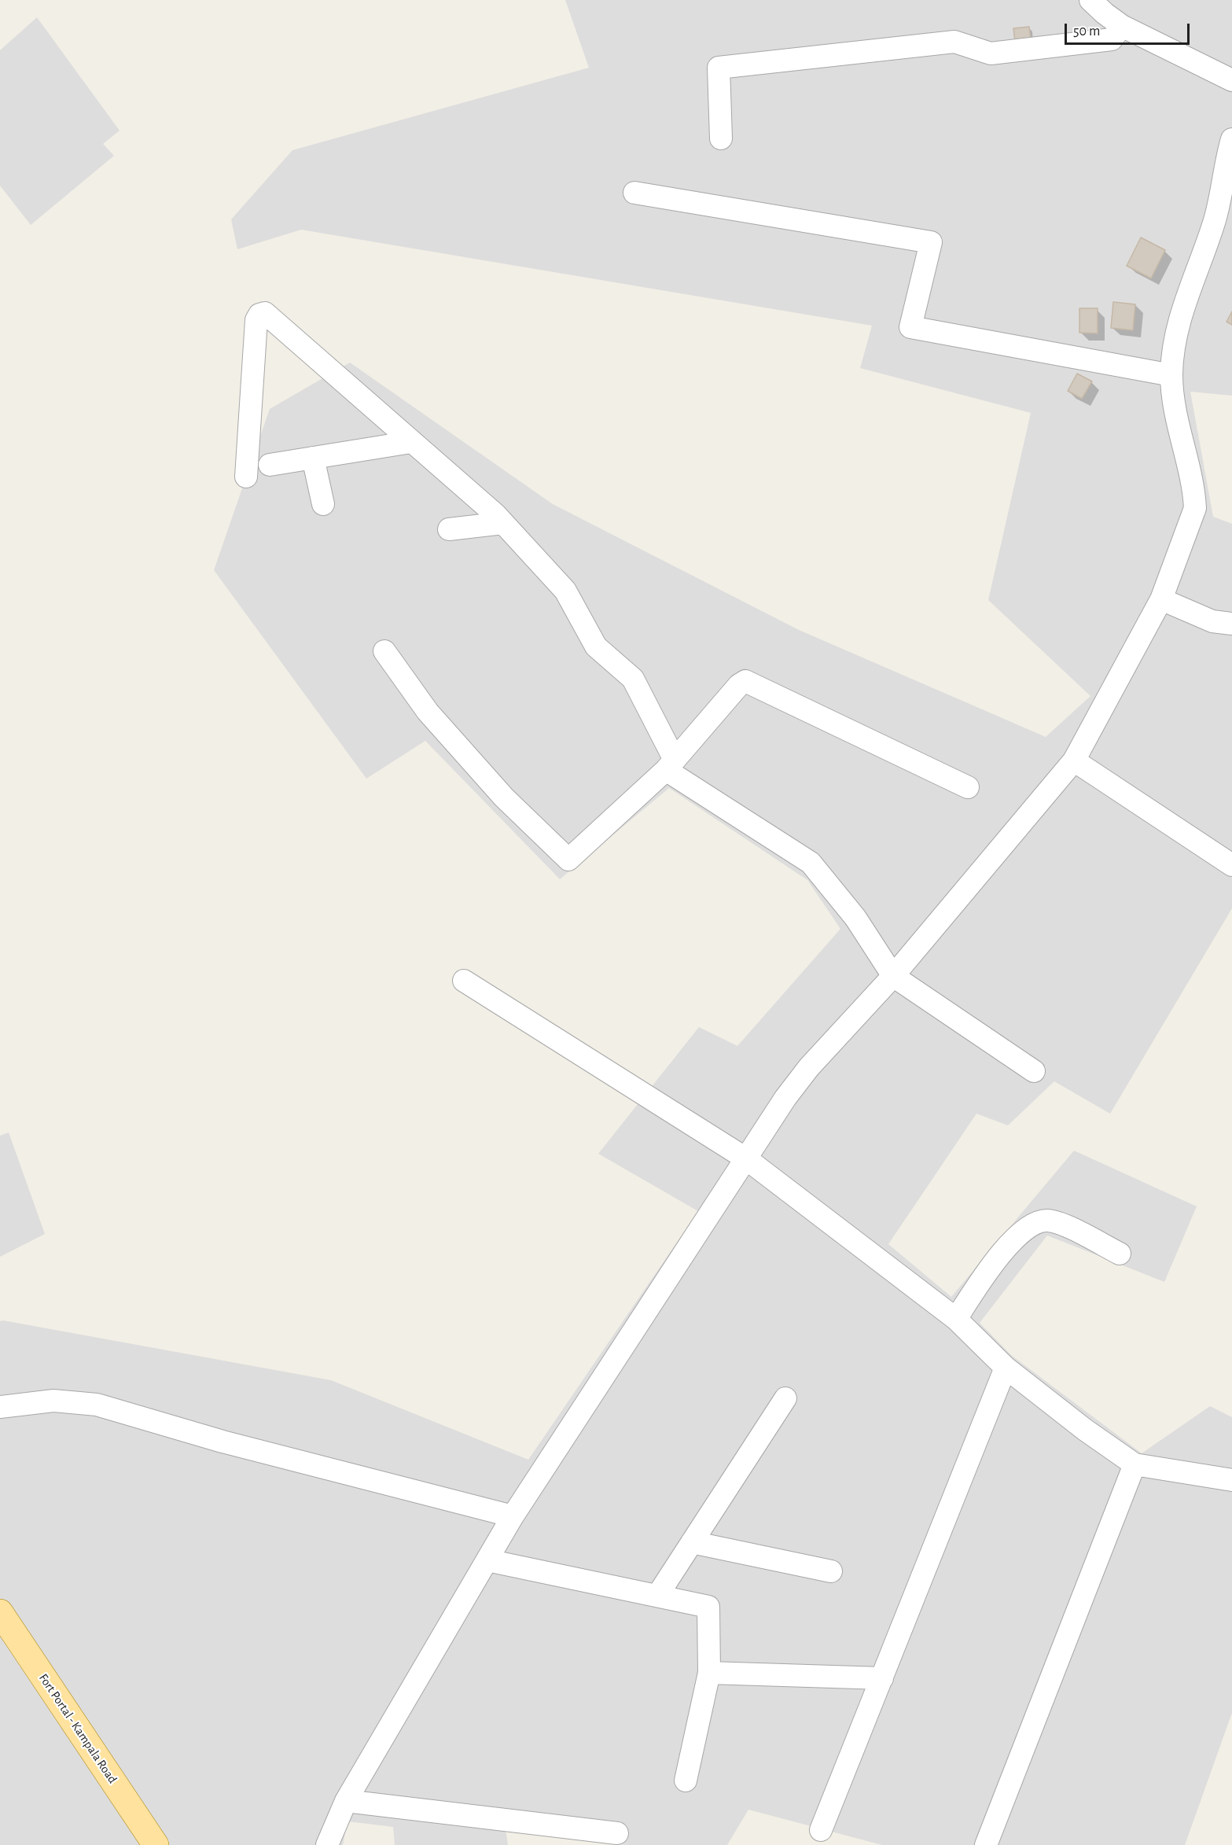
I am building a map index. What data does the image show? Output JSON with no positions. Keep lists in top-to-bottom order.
{
  "streets": {
    "main road": ["Fort Portal - Kampala Road"]
  },
  "scale_bar": "50 m"
}
